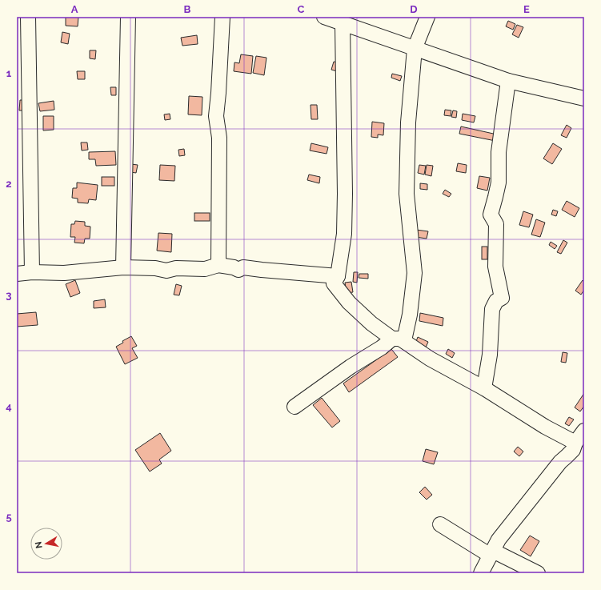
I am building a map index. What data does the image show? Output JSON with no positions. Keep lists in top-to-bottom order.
{
  "north": "left",
  "grid": {
    "columns": [
      "A",
      "B",
      "C",
      "D",
      "E"
    ],
    "rows": [
      "1",
      "2",
      "3",
      "4",
      "5"
    ]
  }
}
